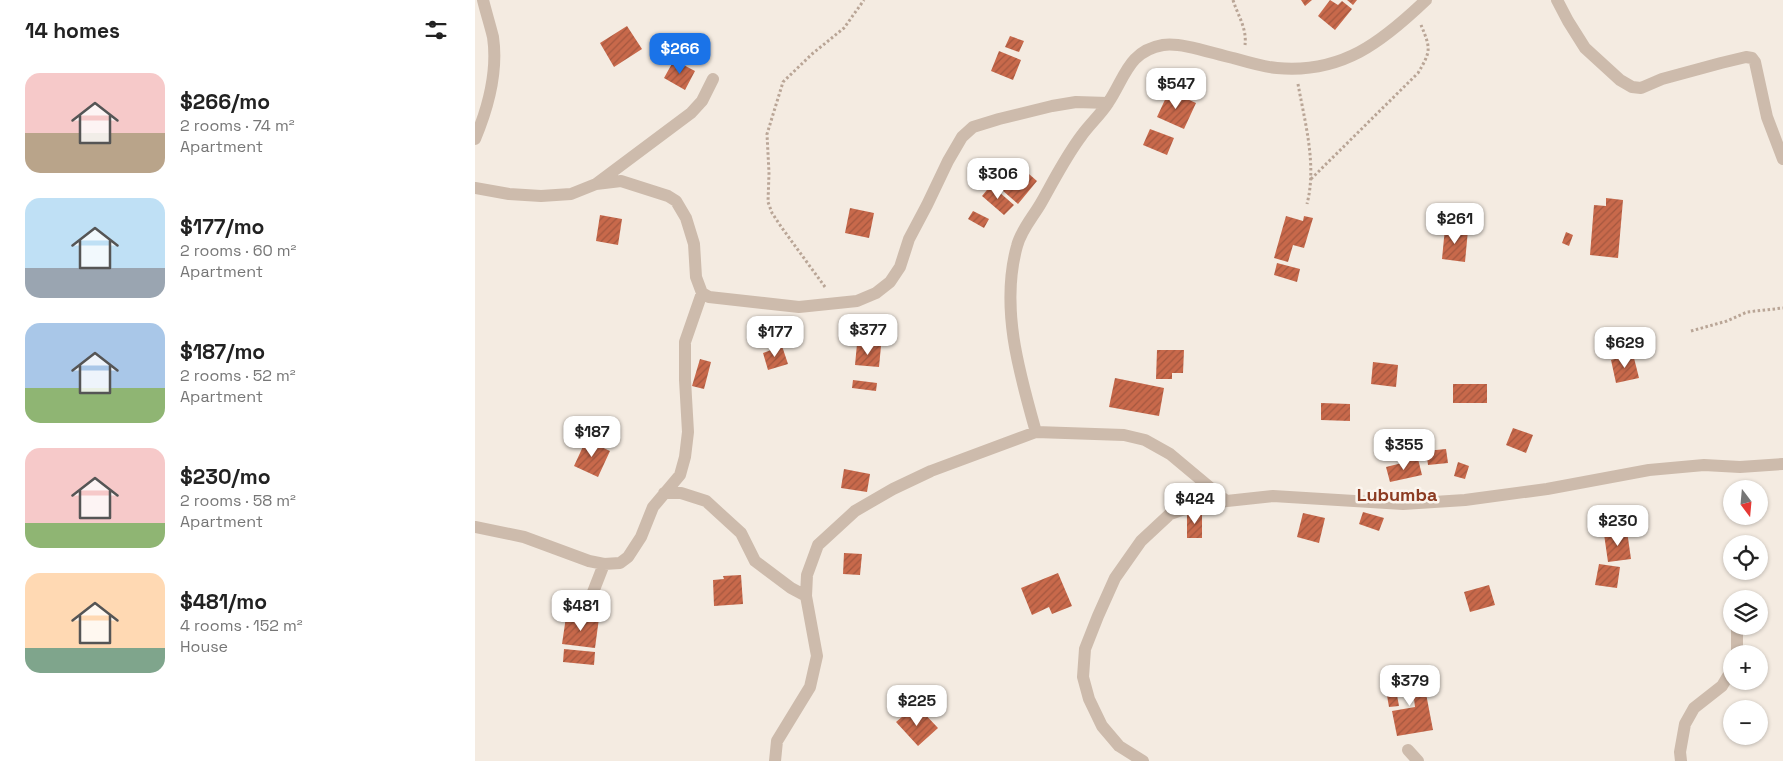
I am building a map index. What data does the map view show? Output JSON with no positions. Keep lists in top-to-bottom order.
{
  "districts": ["Lubumba"],
  "north": "bottom",
  "page": {
    "heading": "14 homes",
    "price": [
      "$266",
      "$547",
      "$306",
      "$261",
      "$377",
      "$177",
      "$629",
      "$187",
      "$355",
      "$424",
      "$230",
      "$481",
      "$379",
      "$225"
    ],
    "list": [
      {
        "name": "$266/mo",
        "note": "2 rooms · 74 m² · Apartment"
      },
      {
        "name": "$177/mo",
        "note": "2 rooms · 60 m² · Apartment"
      },
      {
        "name": "$187/mo",
        "note": "2 rooms · 52 m² · Apartment"
      },
      {
        "name": "$230/mo",
        "note": "2 rooms · 58 m² · Apartment"
      },
      {
        "name": "$481/mo",
        "note": "4 rooms · 152 m² · House"
      }
    ],
    "map_buttons": ["+", "−"]
  }
}
